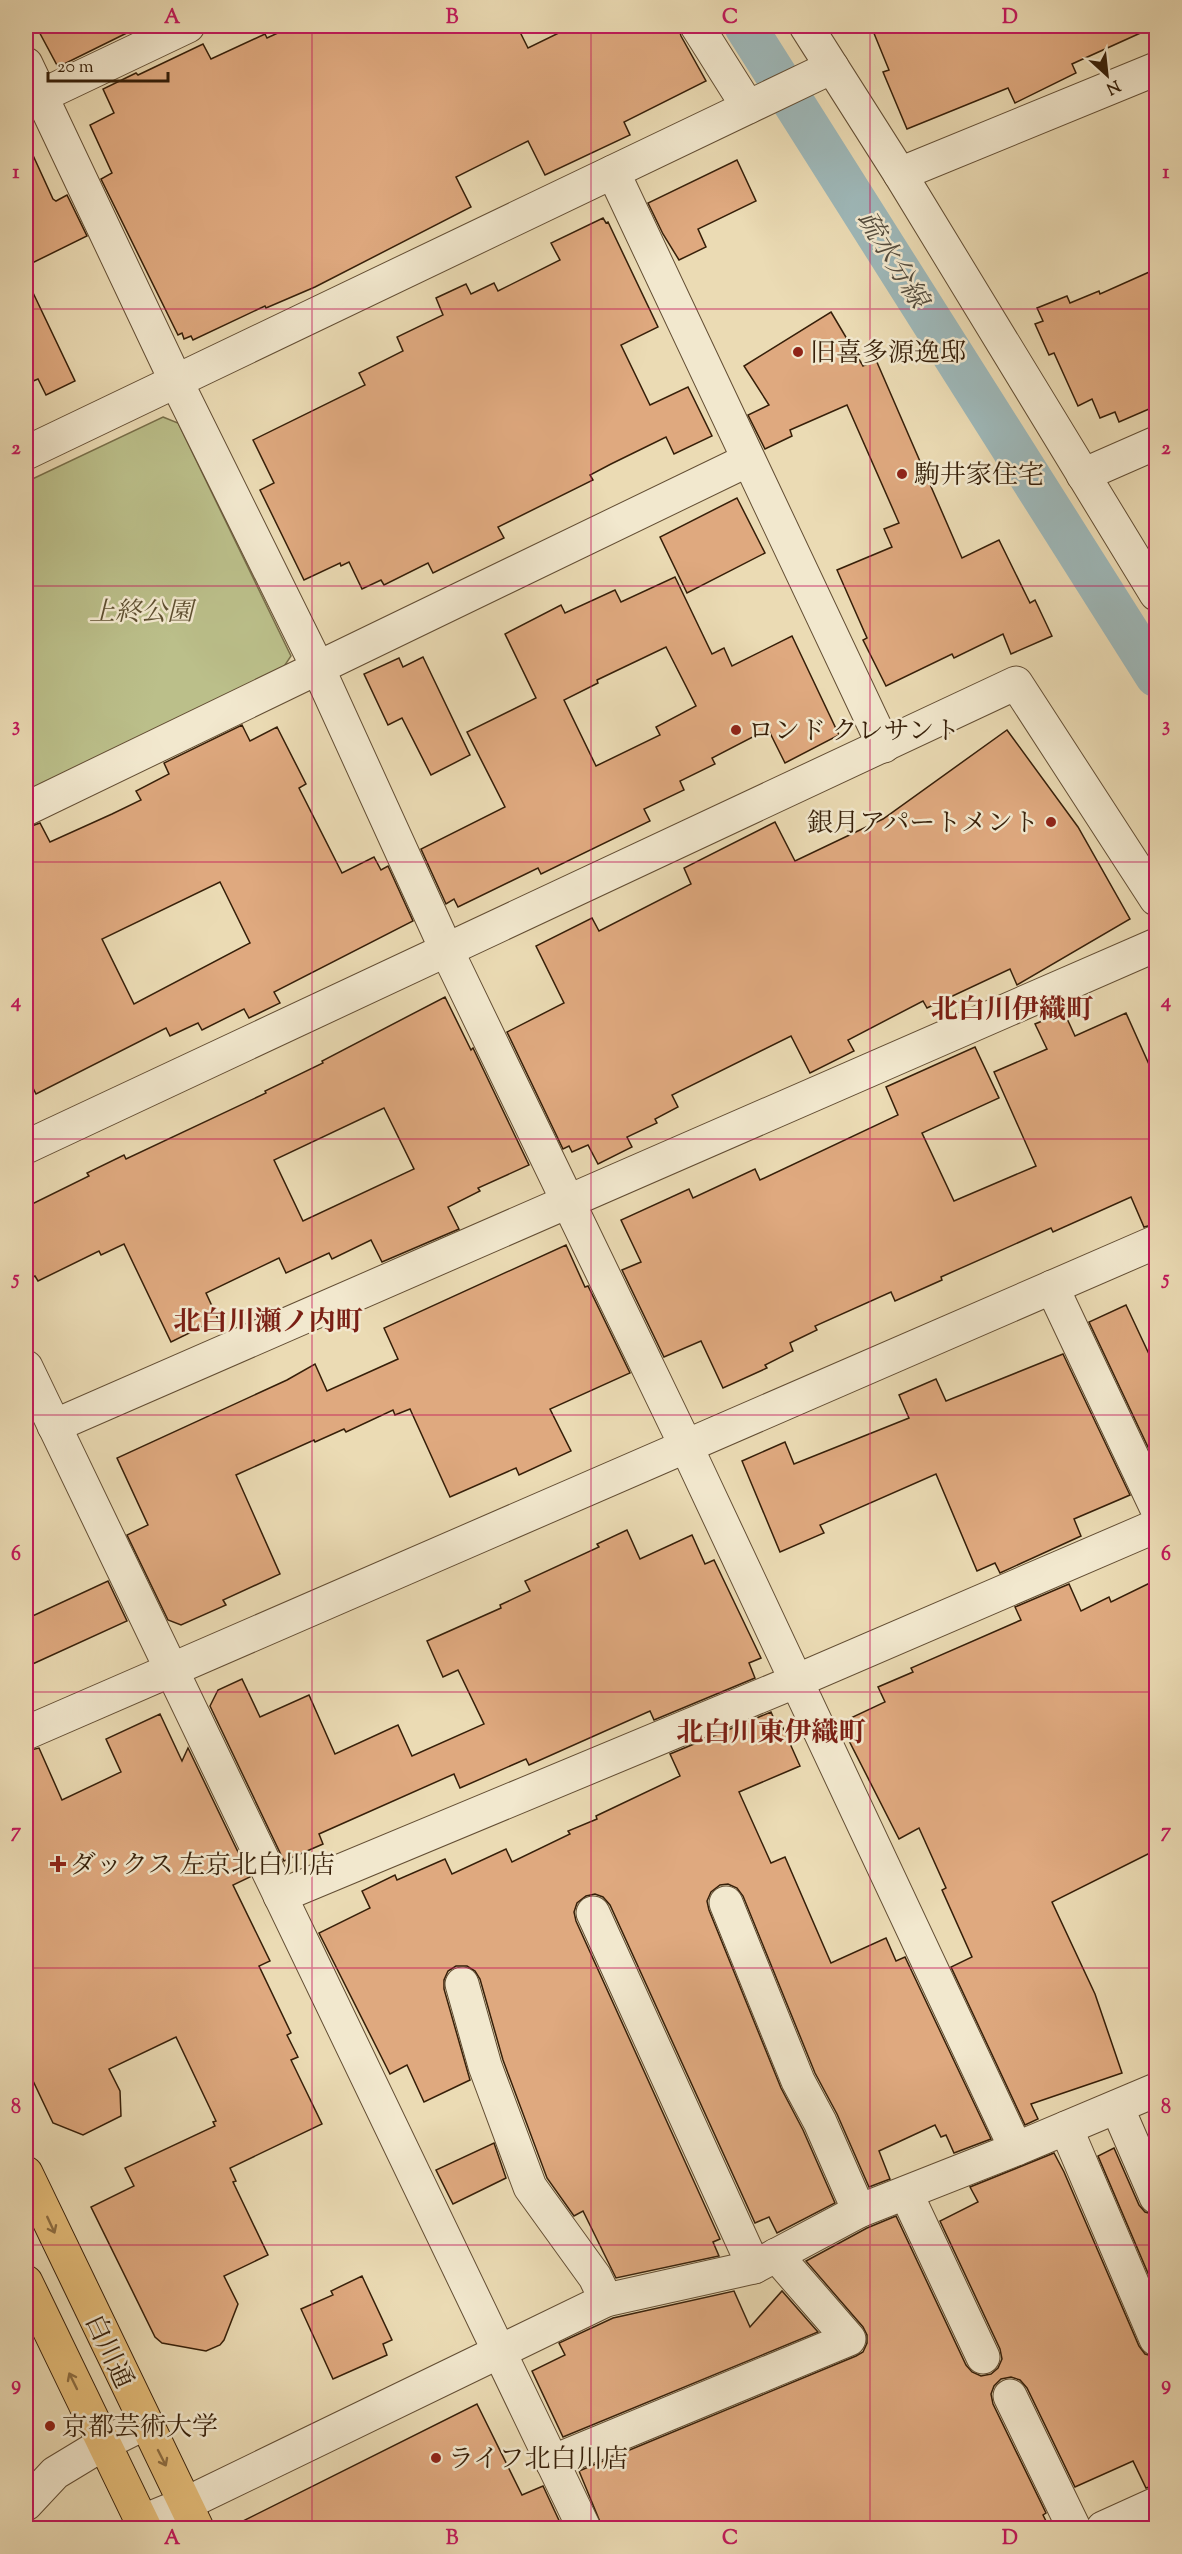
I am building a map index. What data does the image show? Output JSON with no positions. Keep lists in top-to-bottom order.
{
  "streets": {
    "main road": ["白川通"]
  },
  "districts": ["北白川伊織町", "北白川瀬ノ内町", "北白川東伊織町"],
  "water": ["疏水分線"],
  "parks": ["上終公園"],
  "places": {
    "other": [
      "旧喜多源逸邸",
      "駒井家住宅",
      "ロンド クレサント",
      "銀月アパートメント",
      "京都芸術大学",
      "ライフ北白川店"
    ],
    "health": ["ダックス 左京北白川店"]
  },
  "scale_bar": "20 m",
  "north": "bottom right",
  "grid": {
    "columns": [
      "A",
      "B",
      "C",
      "D"
    ],
    "rows": [
      "1",
      "2",
      "3",
      "4",
      "5",
      "6",
      "7",
      "8",
      "9"
    ]
  }
}
